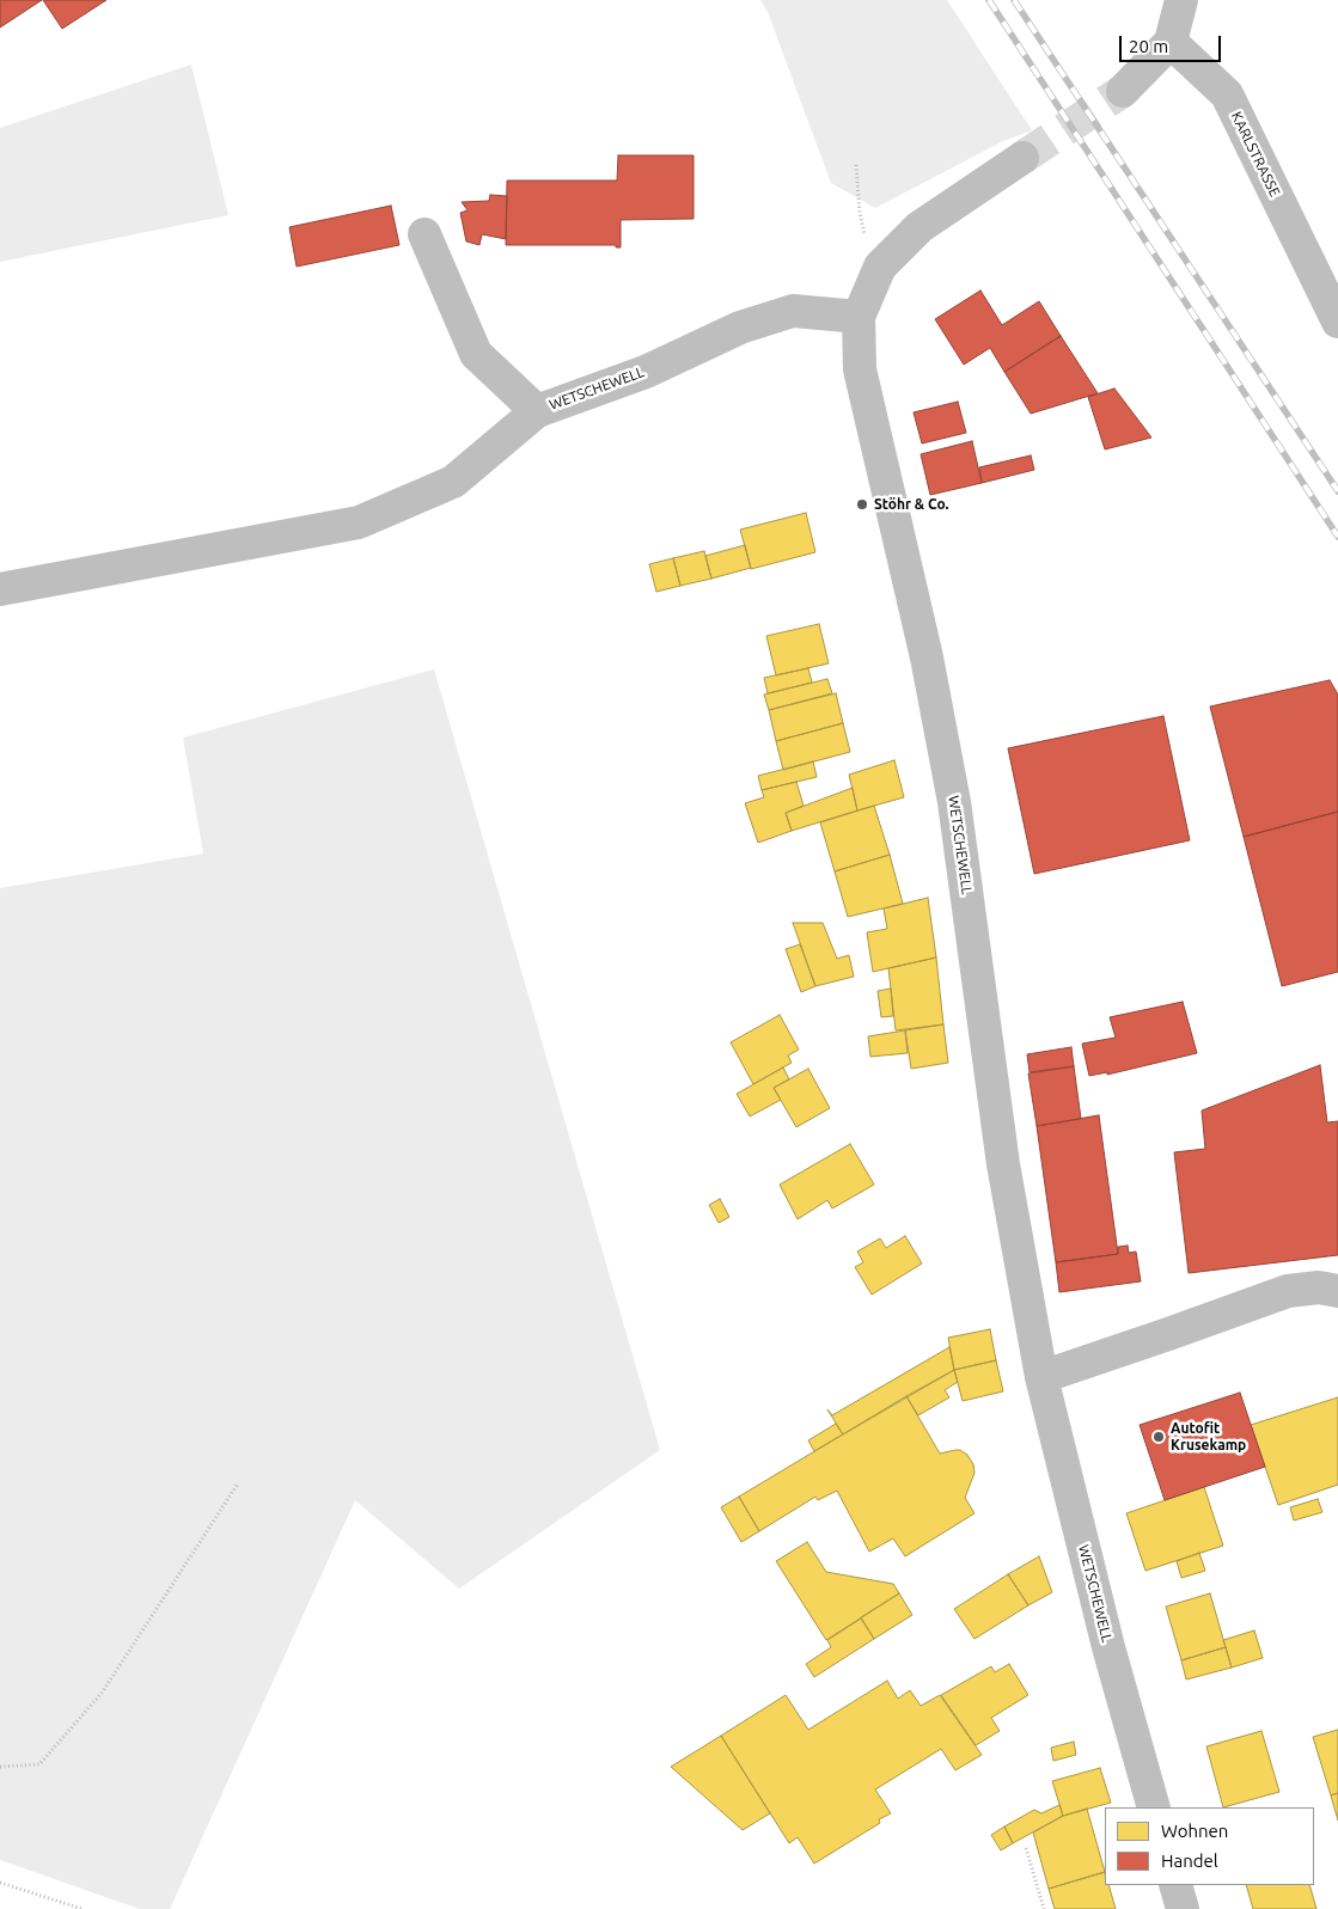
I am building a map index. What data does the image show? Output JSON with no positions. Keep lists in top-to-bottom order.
{
  "streets": {
    "street": ["KARLSTRASSE", "WETSCHEWELL"]
  },
  "places": ["Stöhr & Co.", "Autofit Krusekamp"],
  "legend": ["Wohnen", "Handel"],
  "scale_bar": "20 m"
}
